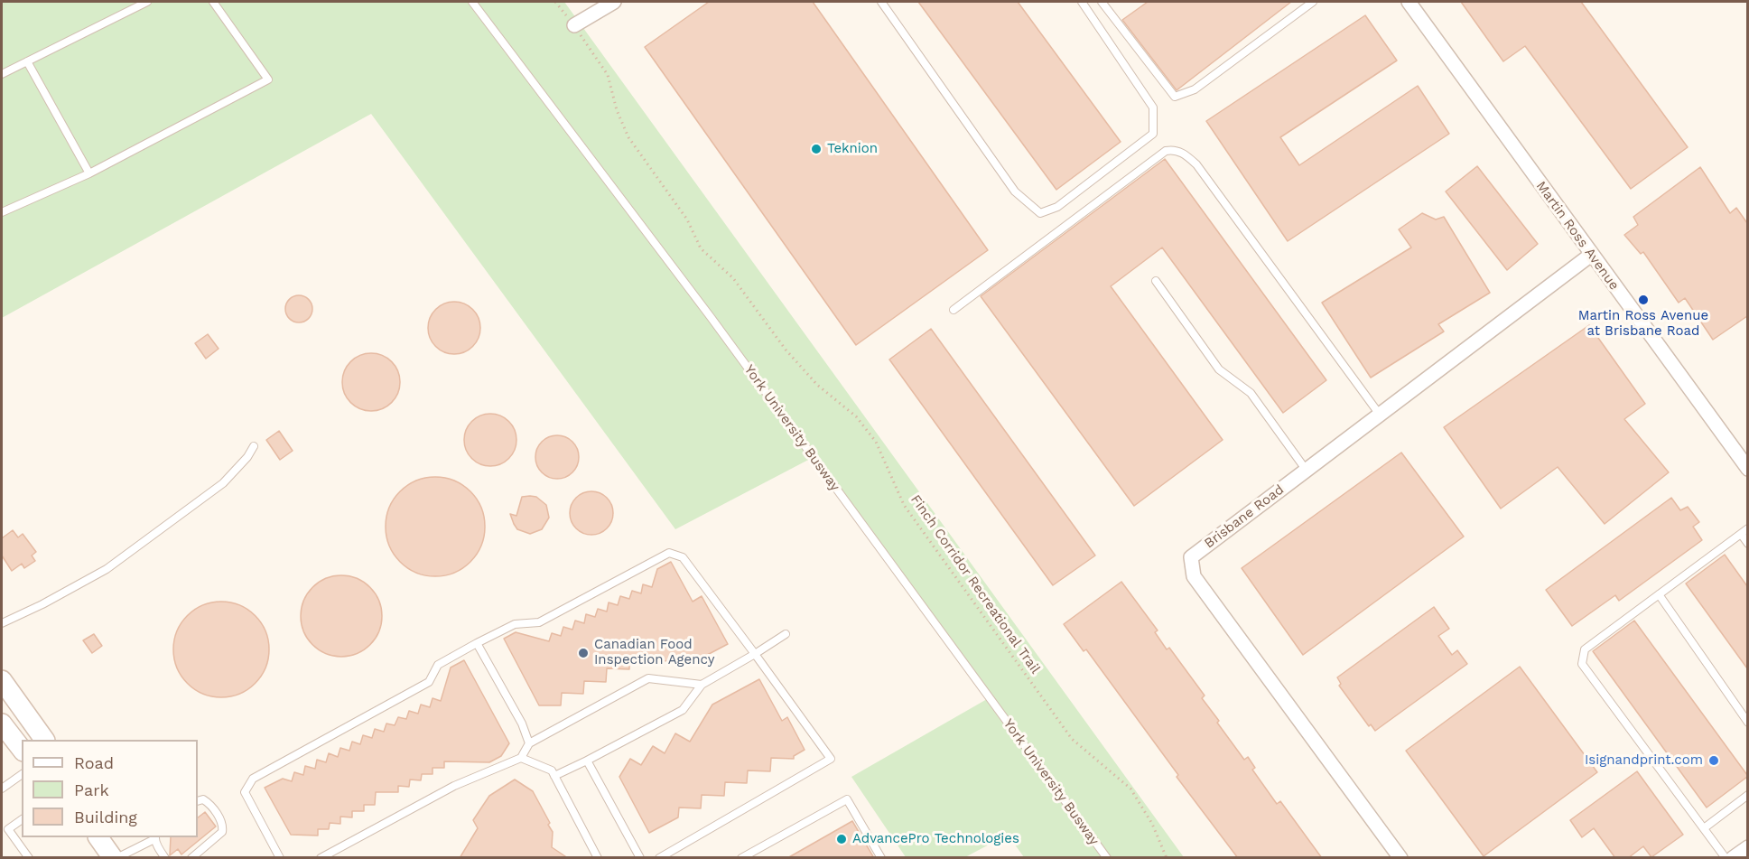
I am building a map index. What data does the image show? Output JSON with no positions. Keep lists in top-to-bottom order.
{
  "streets": {
    "street": ["Martin Ross Avenue", "Brisbane Road"],
    "lane": ["York University Busway"],
    "path": ["Finch Corridor Recreational Trail"]
  },
  "crossings": [
    ["Martin Ross Avenue", "Brisbane Road"]
  ],
  "places": [
    "Teknion",
    "Martin Ross Avenue at Brisbane Road",
    "Canadian Food Inspection Agency",
    "Isignandprint.com",
    "AdvancePro Technologies"
  ],
  "legend": ["Road", "Park", "Building"]
}
